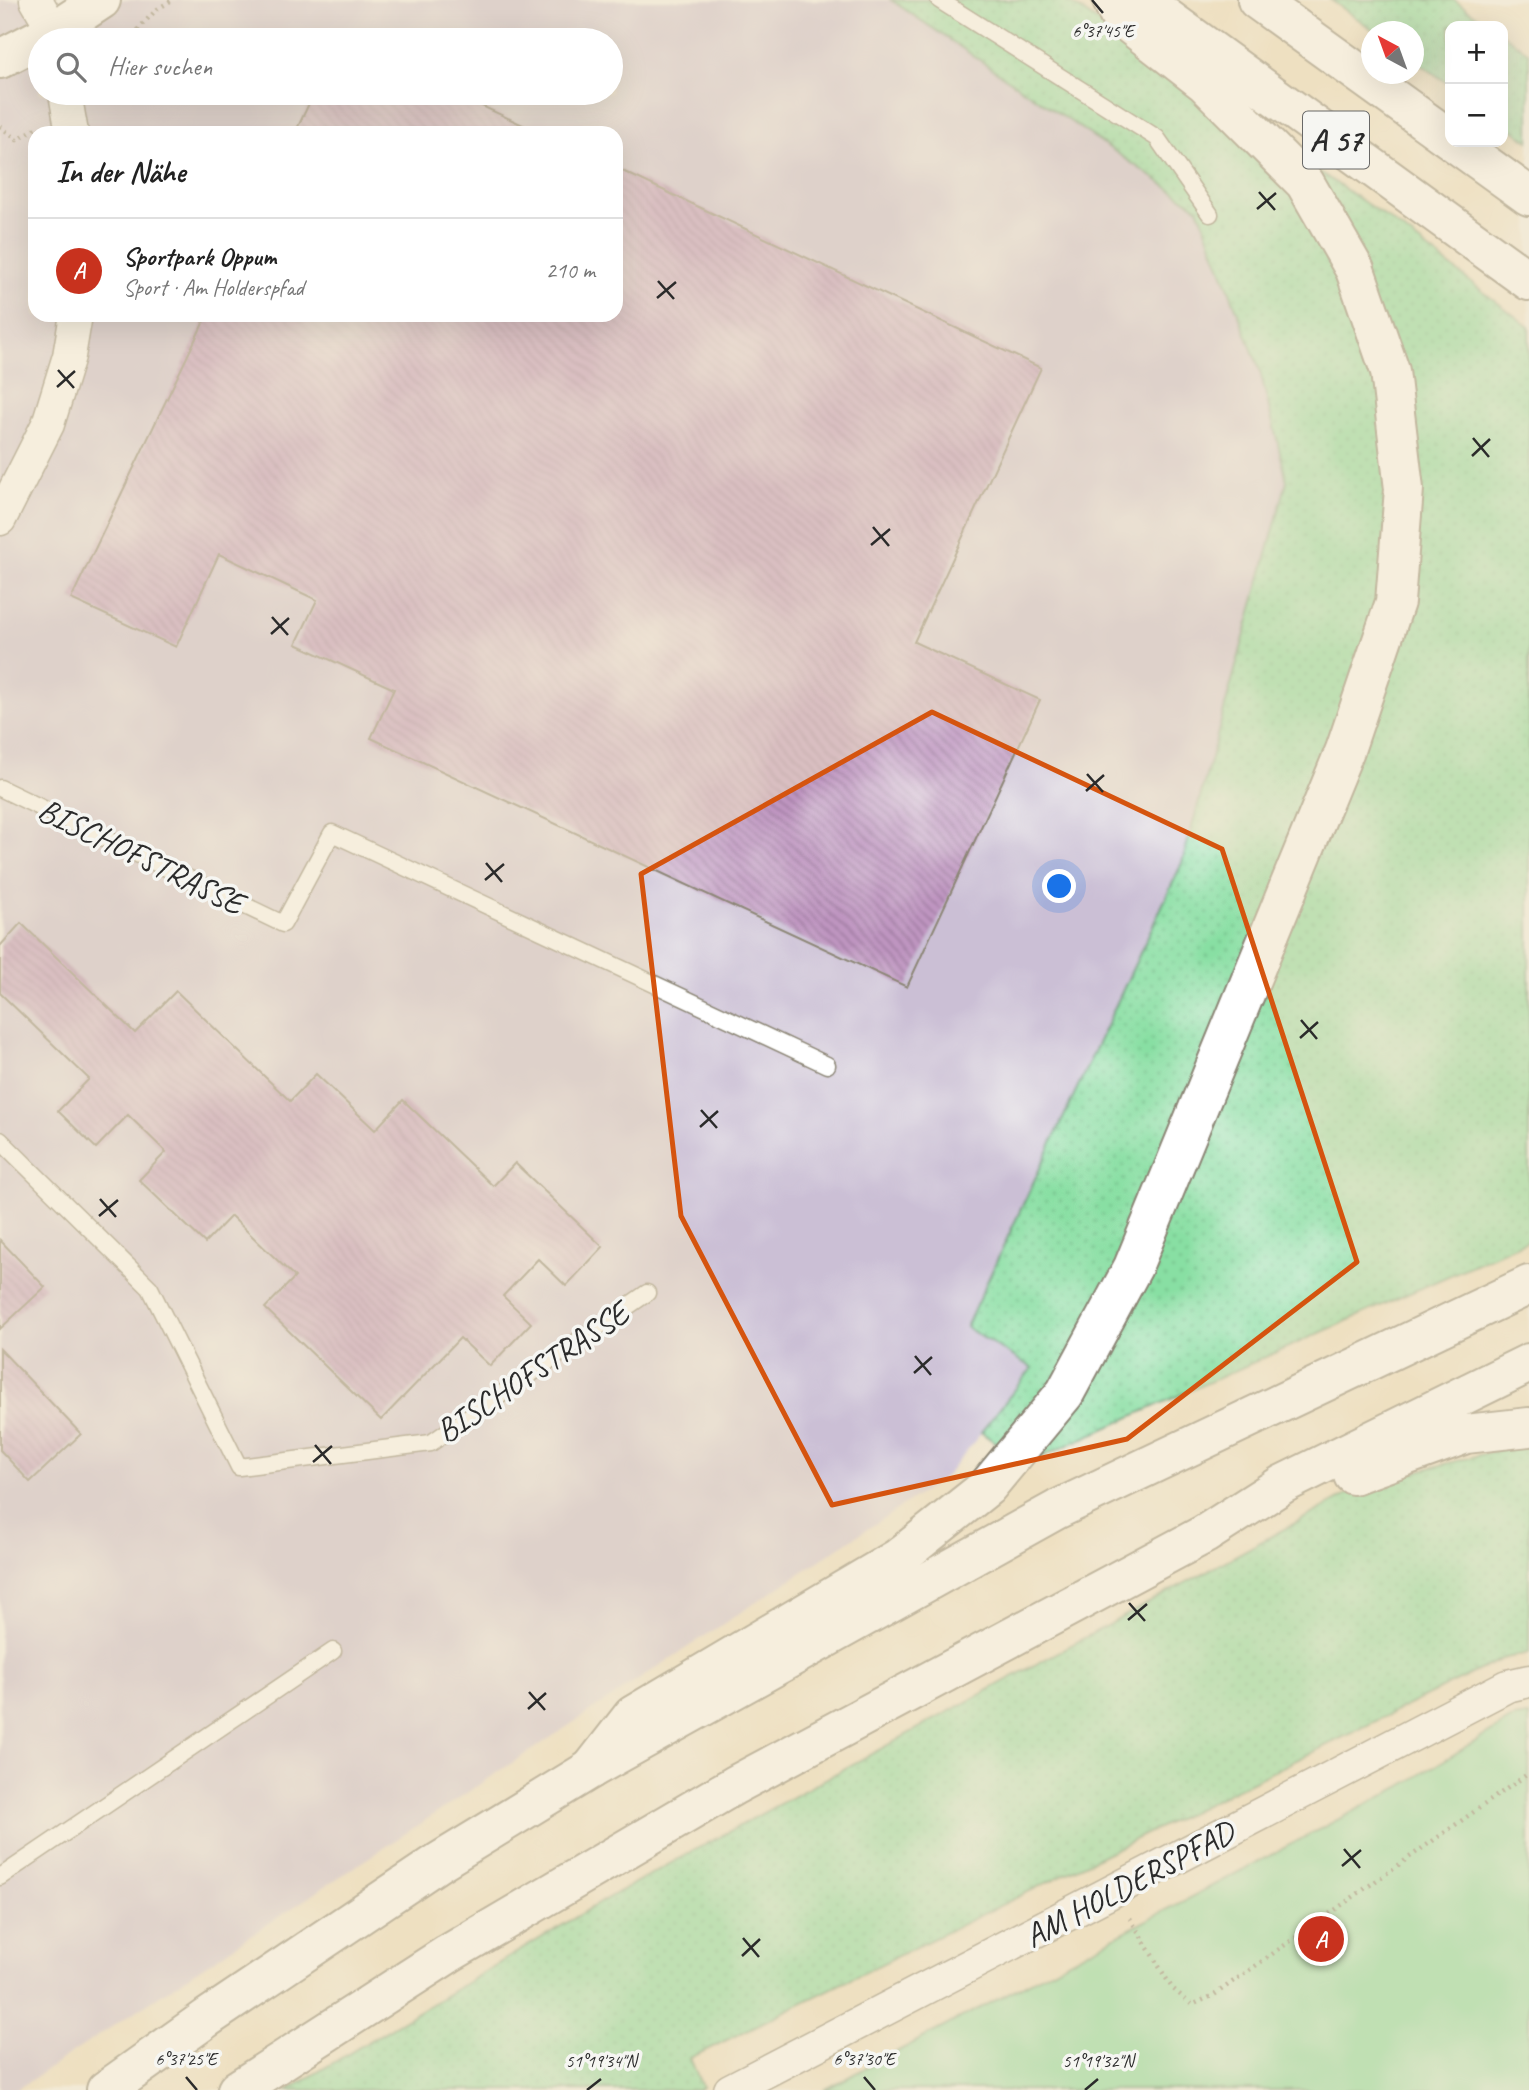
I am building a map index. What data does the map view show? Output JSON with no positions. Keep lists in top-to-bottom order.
{
  "streets": {
    "main road": ["A 57"],
    "street": ["AM HOLDERSPFAD"],
    "lane": ["BISCHOFSTRASSE"]
  },
  "north": "top left",
  "page": {
    "map_buttons": ["+", "−"],
    "search": "Hier suchen",
    "heading": "In der Nähe",
    "list": [
      {
        "mark": "A",
        "name": "Sportpark Oppum",
        "note": "Sport · Am Holderspfad",
        "value": "210 m"
      }
    ],
    "pins": "A"
  },
  "coordinates": [
    "6°37'45\"E",
    "6°37'25\"E",
    "6°37'30\"E",
    "51°19'34\"N",
    "51°19'32\"N"
  ]
}
